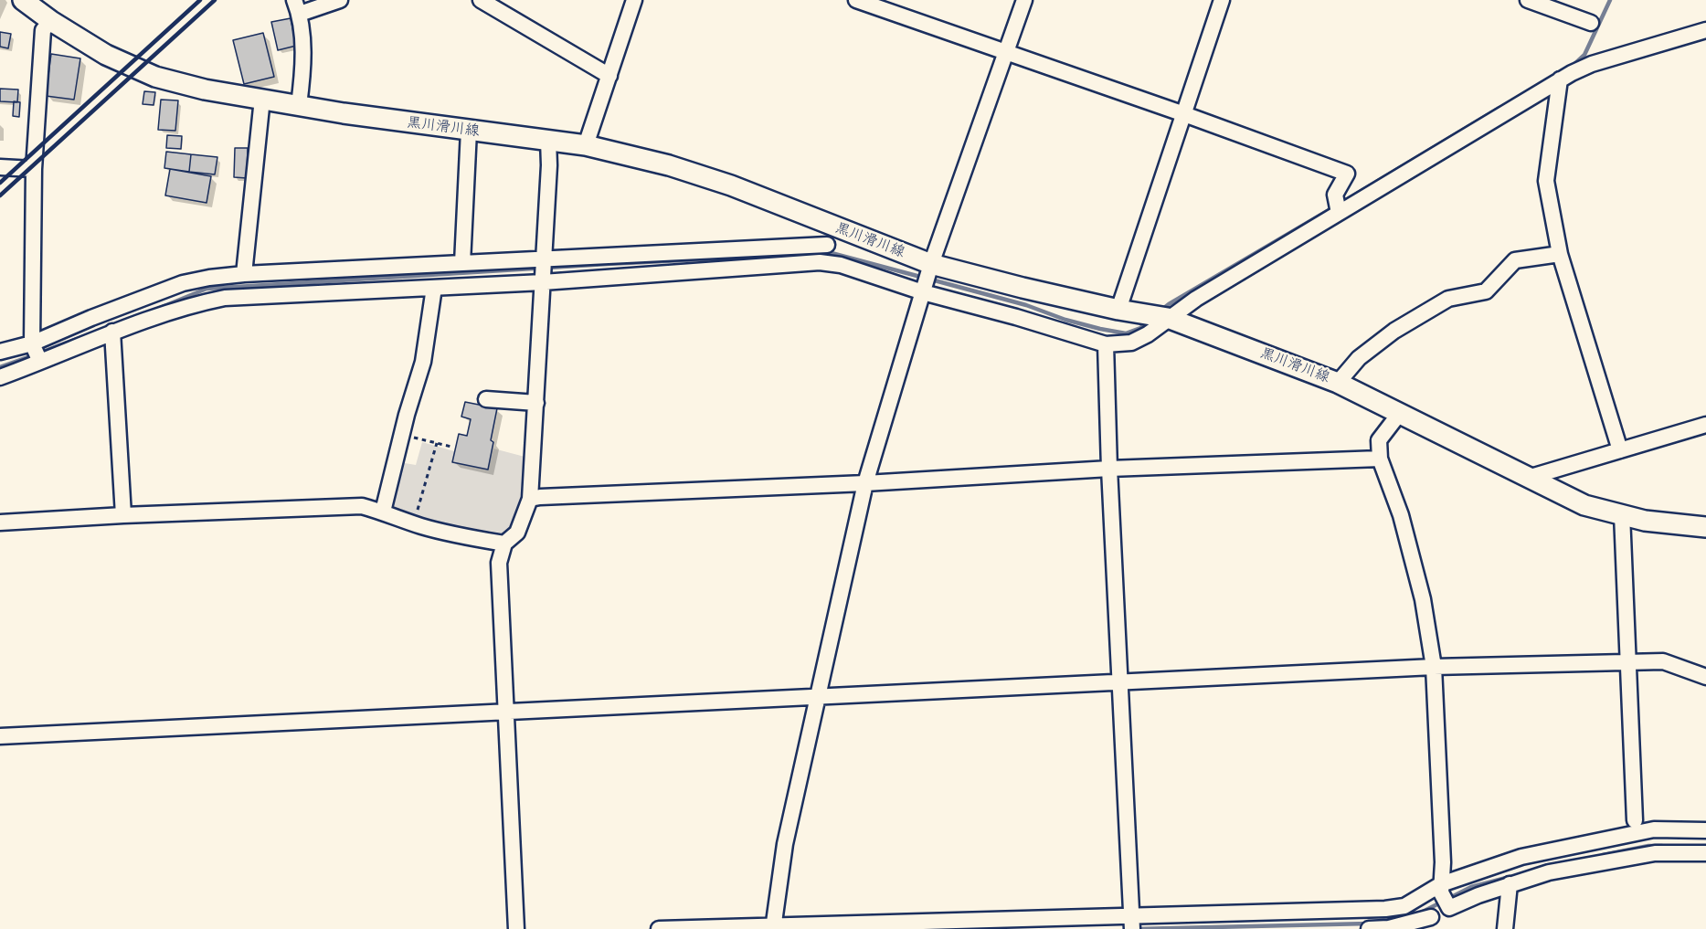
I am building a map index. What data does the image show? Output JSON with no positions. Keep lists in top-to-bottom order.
{
  "streets": {
    "main road": ["黒川滑川線"]
  }
}
